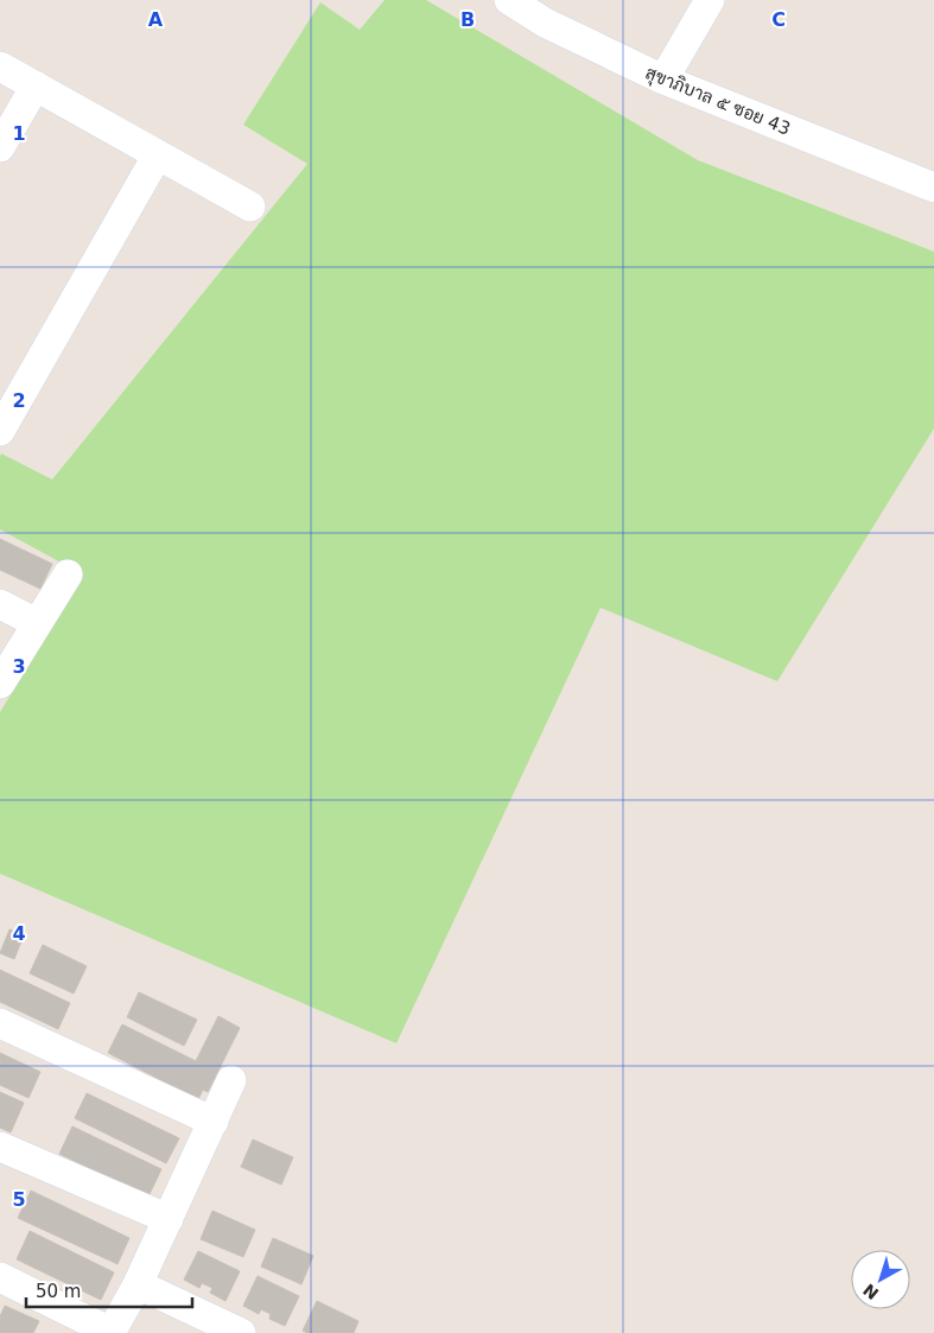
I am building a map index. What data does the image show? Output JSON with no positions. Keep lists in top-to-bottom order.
{
  "streets": {
    "street": ["สุขาภิบาล ๕ ซอย 43"]
  },
  "scale_bar": "50 m",
  "north": "bottom left",
  "grid": {
    "columns": ["A", "B", "C"],
    "rows": [
      "1",
      "2",
      "3",
      "4",
      "5"
    ]
  }
}
